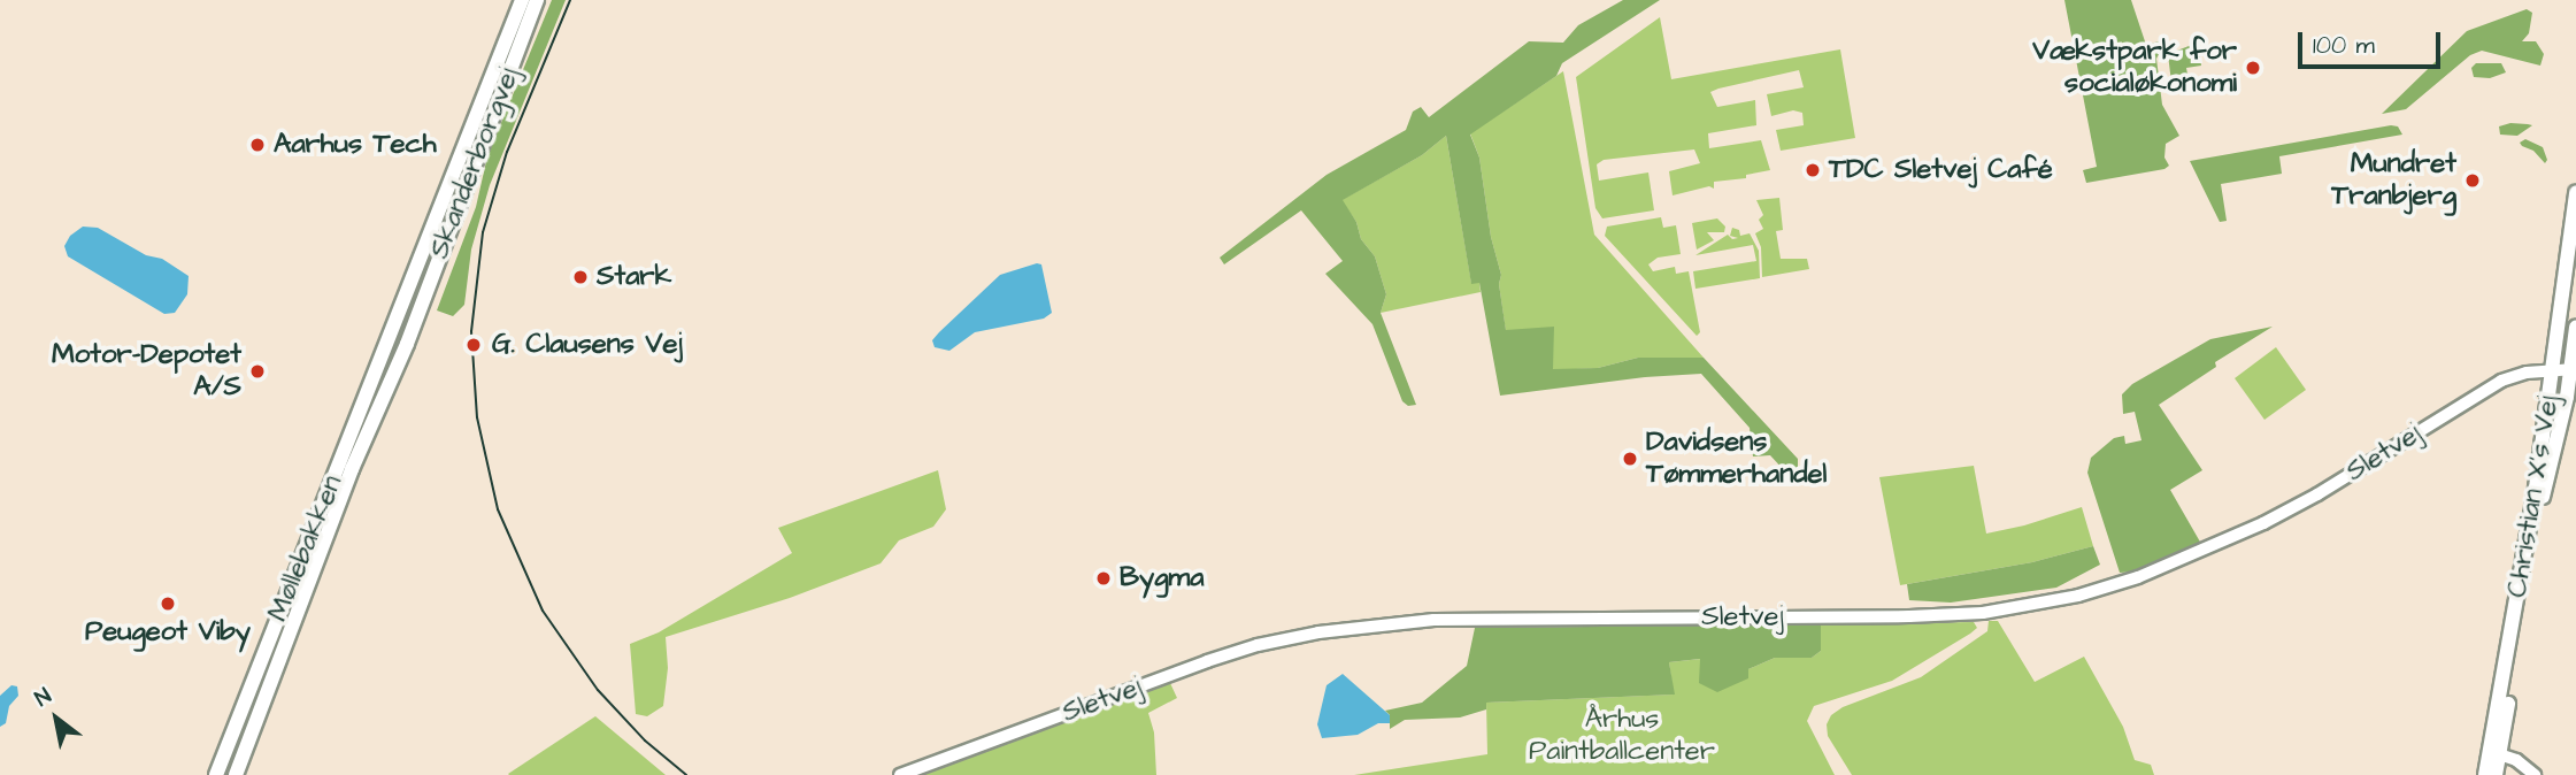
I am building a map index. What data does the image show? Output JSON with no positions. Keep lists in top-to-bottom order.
{
  "streets": {
    "main road": ["Skanderborgvej", "Christian X's Vej", "Møllebakken"],
    "street": ["Sletvej"]
  },
  "crossings": [
    ["Skanderborgvej", "Møllebakken"],
    ["Sletvej", "Christian X's Vej"]
  ],
  "parks": ["Århus Paintballcenter"],
  "places": [
    "Vækstpark for socialøkonomi",
    "Aarhus Tech",
    "TDC Sletvej Café",
    "Mundret Tranbjerg",
    "Stark",
    "G. Clausens Vej",
    "Motor-Depotet A/S",
    "Davidsens Tømmerhandel",
    "Bygma",
    "Peugeot Viby"
  ],
  "scale_bar": "100 m",
  "north": "top left"
}
